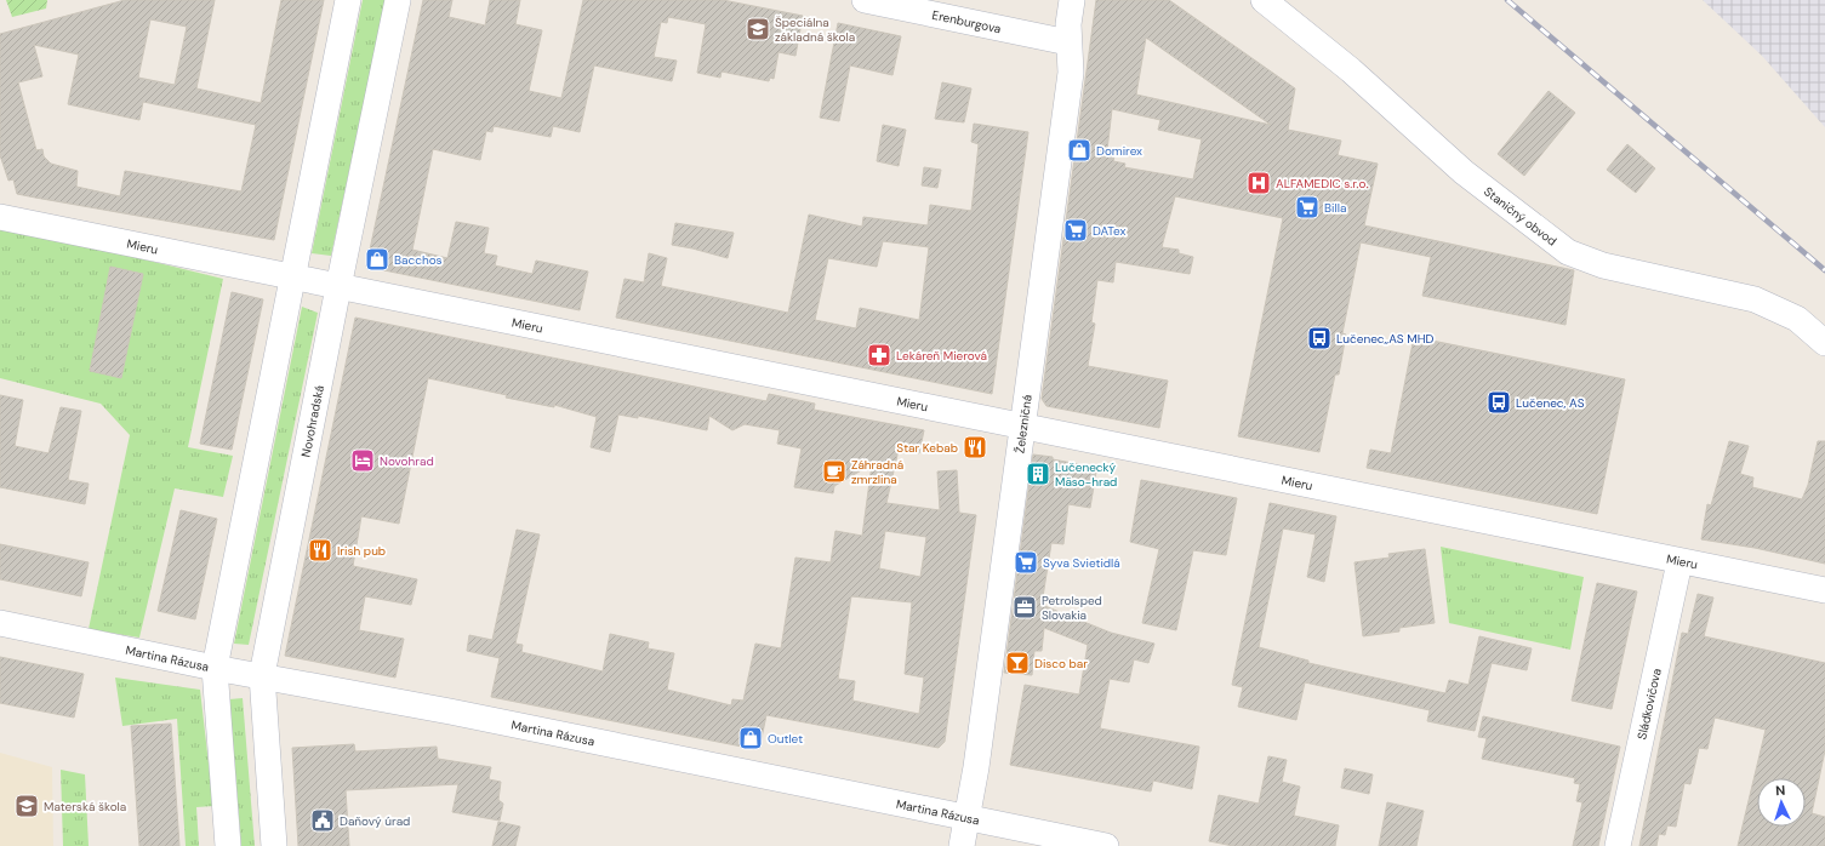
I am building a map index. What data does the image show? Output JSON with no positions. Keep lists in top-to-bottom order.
{
  "streets": {
    "street": [
      "Erenburgova",
      "Staničný obvod",
      "Mieru",
      "Novohradská",
      "Železničná",
      "Martina Rázusa",
      "Sládkovičova"
    ]
  },
  "crossings": [
    ["Erenburgova", "Železničná"],
    ["Mieru", "Novohradská"],
    ["Mieru", "Železničná"],
    ["Mieru", "Sládkovičova"],
    ["Novohradská", "Martina Rázusa"],
    ["Železničná", "Martina Rázusa"]
  ],
  "places": {
    "school or university": ["Špeciálna základná škola", "Materská škola"],
    "shop": ["Domirex", "Bacchos", "Outlet"],
    "hospital": ["ALFAMEDIC s.r.o."],
    "supermarket": ["Billa", "DATex", "Syva Svietidlá"],
    "bus stop": ["Lučenec,,AS MHD", "Lučenec, AS"],
    "pharmacy": ["Lekáreň Mierová"],
    "restaurant": ["Star Kebab", "Irish pub"],
    "hotel": ["Novohrad"],
    "cafe": ["Záhradná zmrzlina"],
    "building": ["Lučenecký Mäso-hrad"],
    "office": ["Petrolsped Slovakia"],
    "bar": ["Disco bar"],
    "public building": ["Daňový úrad"]
  },
  "north": "top"
}
